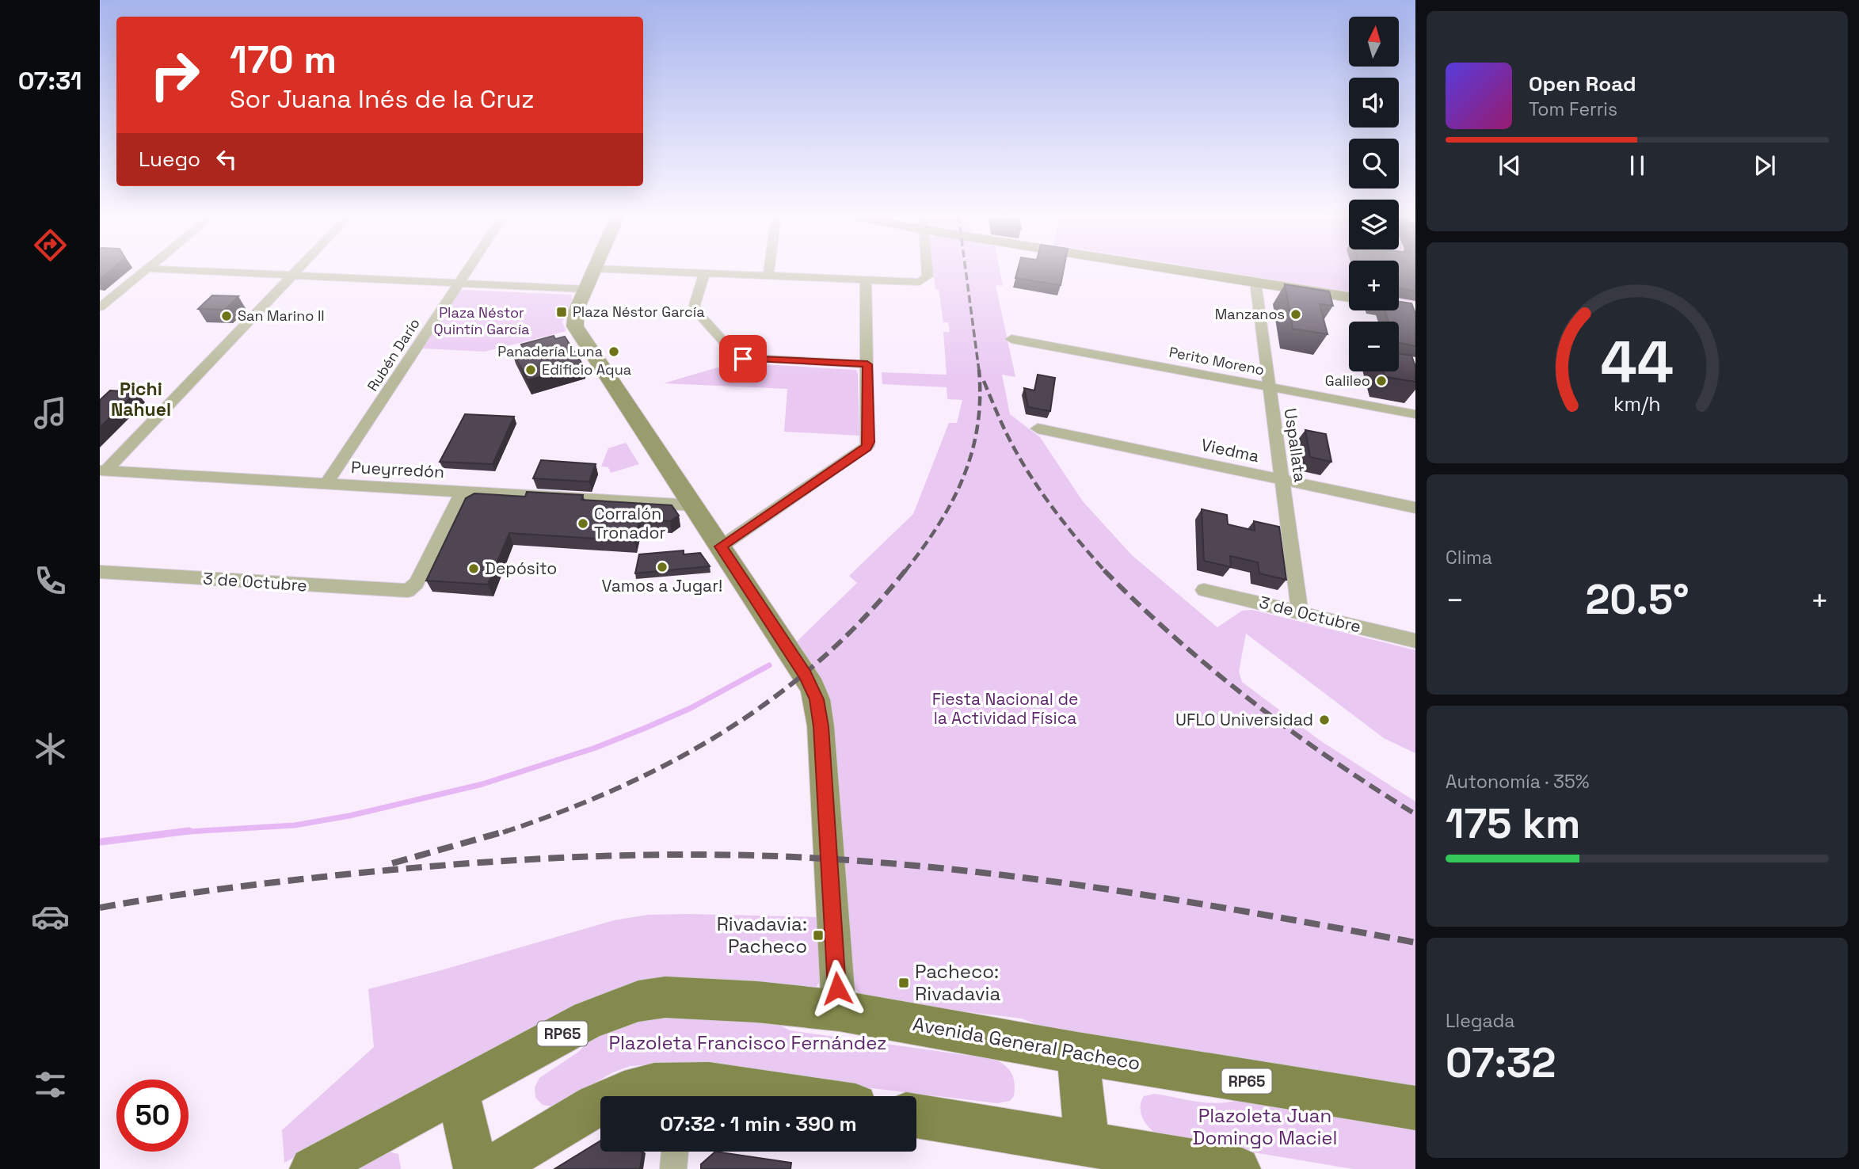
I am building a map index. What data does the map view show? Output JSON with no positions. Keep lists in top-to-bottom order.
{
  "streets": {
    "main road": ["RP65", "Avenida General Pacheco"],
    "street": [
      "Rubén Darío",
      "Perito Moreno",
      "Uspallata",
      "Viedma",
      "Pueyrredón",
      "3 de Octubre"
    ]
  },
  "crossings": [
    ["Rubén Darío", "Pueyrredón"],
    ["Perito Moreno", "Uspallata"],
    ["Uspallata", "Viedma"],
    ["Uspallata", "3 de Octubre"],
    ["Pueyrredón", "3 de Octubre"]
  ],
  "districts": ["Pichi Nahuel"],
  "parks": [
    "Plaza Néstor Quintín García",
    "Fiesta Nacional de la Actividad Física",
    "Plazoleta Francisco Fernández",
    "Plazoleta Juan Domingo Maciel"
  ],
  "places": {
    "transit": ["Plaza Néstor García", "Rivadavia: Pacheco", "Pacheco: Rivadavia"],
    "other": [
      "Manzanos",
      "San Marino II",
      "Panadería Luna",
      "Edificio Aqua",
      "Galileo",
      "Corralón Tronador",
      "Vamos a Jugar!",
      "Depósito",
      "UFLO Universidad"
    ]
  },
  "north": "top",
  "page": {
    "tabs": "07:31",
    "map_buttons": ["+", "−"],
    "turn": ["170 m", "Sor Juana Inés de la Cruz"],
    "song": ["Open Road", "Tom Ferris"],
    "then": "Luego",
    "tile": [
      "Clima",
      ["Autonomía · 35%", "175 km"],
      ["Llegada", "07:32"]
    ],
    "heat": ["−", "20.5°", "+"],
    "limit": "50",
    "trip": "07:32 · 1 min · 390 m",
    "gauge": ["44", "km/h"]
  }
}
